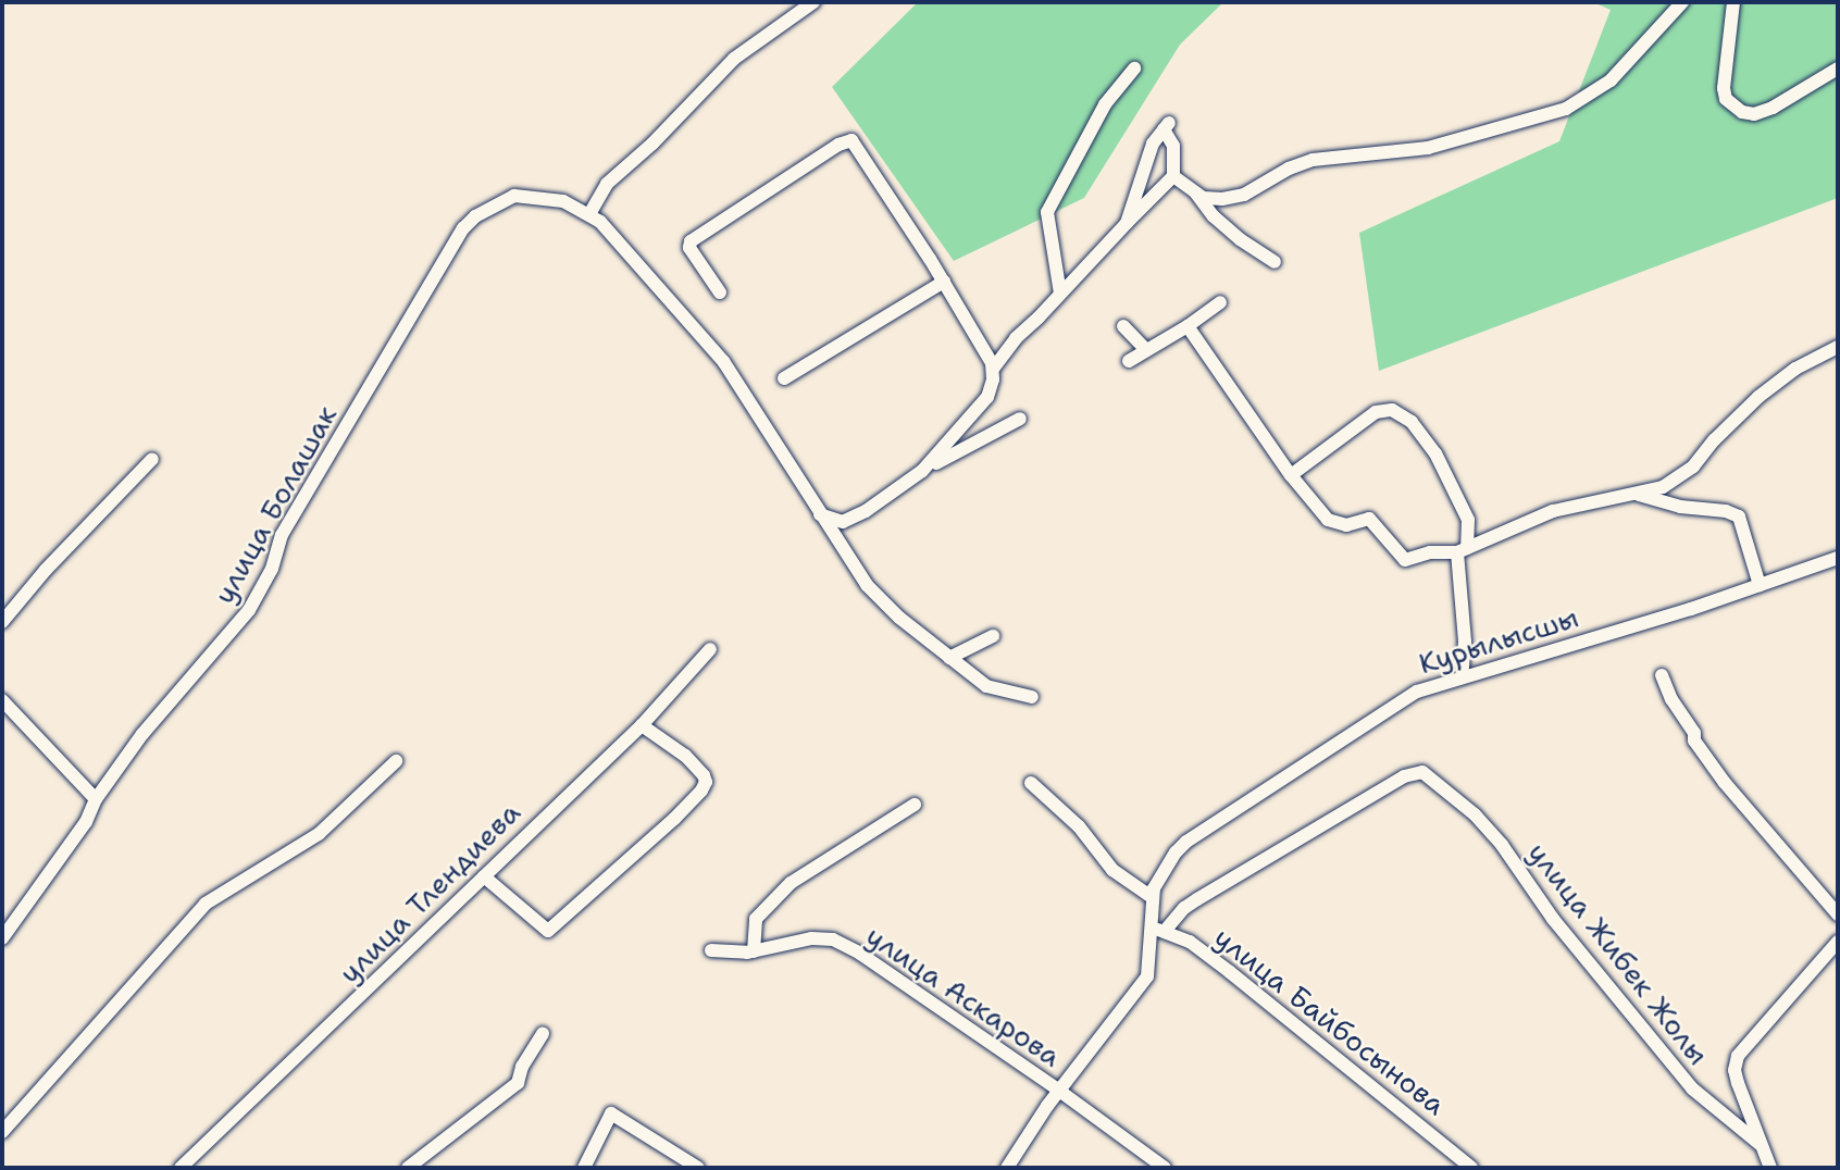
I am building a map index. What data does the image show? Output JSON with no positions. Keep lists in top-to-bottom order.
{
  "streets": {
    "street": [
      "улица Болашак",
      "Курылысшы",
      "улица Тлендиева",
      "улица Жибек Жолы",
      "улица Аскарова",
      "улица Байбосынова"
    ]
  },
  "crossings": [
    ["улица Жибек Жолы", "улица Байбосынова"]
  ]
}
